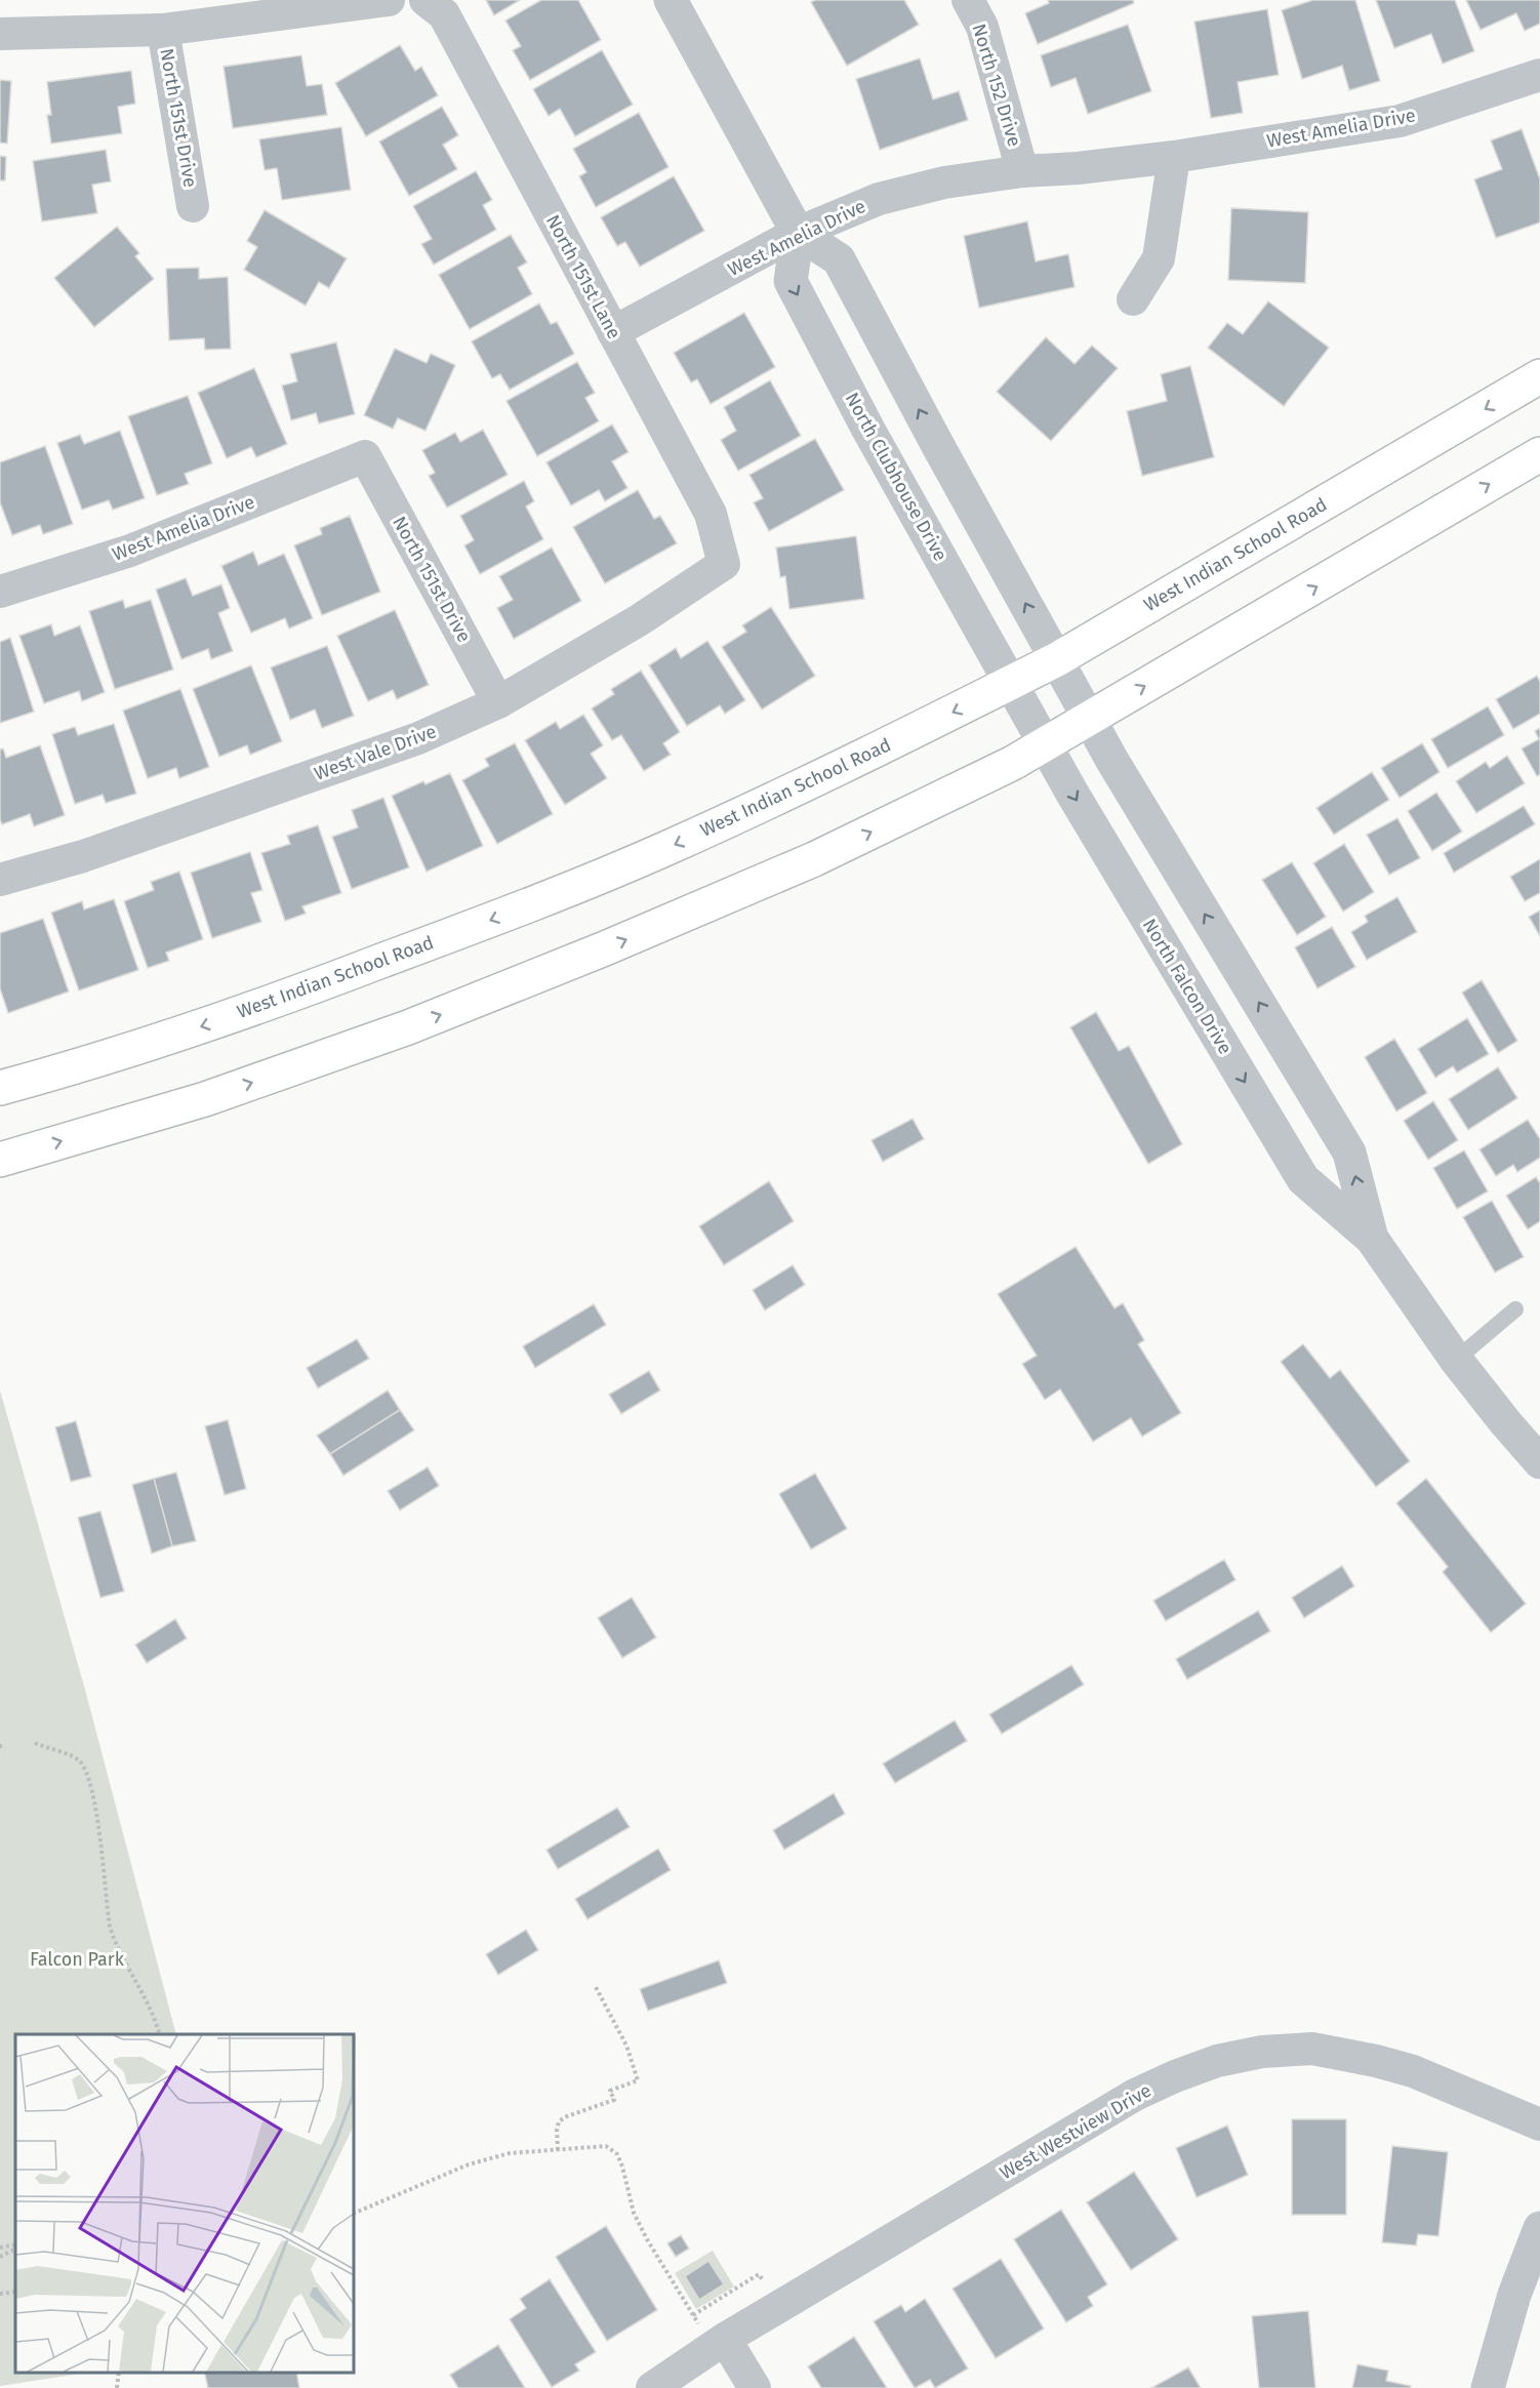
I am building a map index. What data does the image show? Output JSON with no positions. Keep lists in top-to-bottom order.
{
  "streets": {
    "main road": ["West Indian School Road"],
    "street": [
      "North 152 Drive",
      "North 151st Drive",
      "West Amelia Drive",
      "North 151st Lane",
      "North Clubhouse Drive",
      "West Vale Drive",
      "North Falcon Drive",
      "West Westview Drive"
    ]
  },
  "crossings": [
    ["North 152 Drive", "West Amelia Drive"],
    ["North 151st Drive", "West Amelia Drive"],
    ["North 151st Drive", "West Vale Drive"],
    ["West Amelia Drive", "North 151st Lane"],
    ["West Amelia Drive", "North Clubhouse Drive"],
    ["North 151st Lane", "West Vale Drive"],
    ["North Clubhouse Drive", "West Indian School Road"],
    ["North Clubhouse Drive", "North Falcon Drive"],
    ["West Indian School Road", "North Falcon Drive"]
  ],
  "parks": ["Falcon Park"]
}
